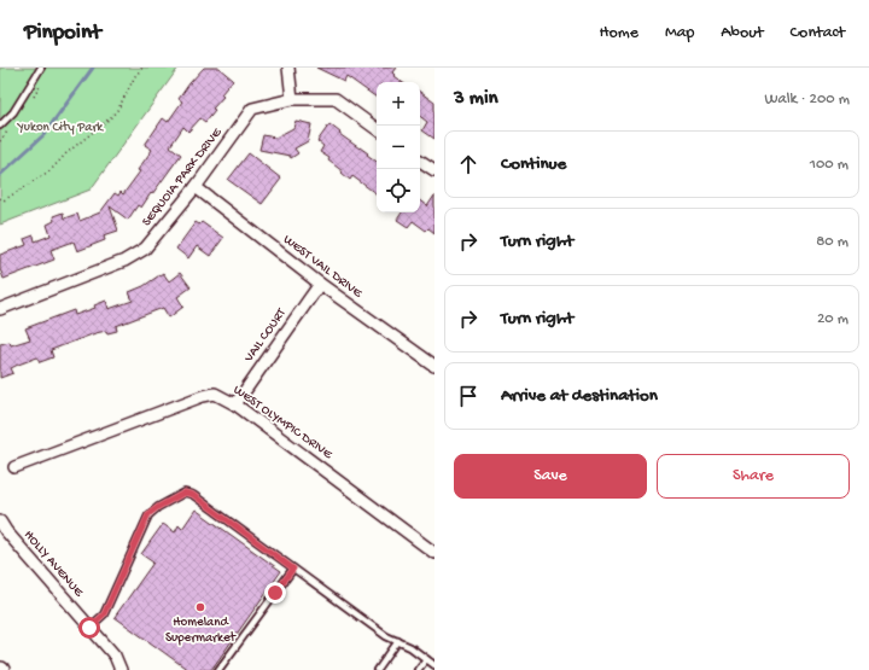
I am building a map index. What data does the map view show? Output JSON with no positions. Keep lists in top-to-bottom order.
{
  "streets": {
    "street": [
      "SEQUOIA PARK DRIVE",
      "WEST VAIL DRIVE",
      "VAIL COURT",
      "WEST OLYMPIC DRIVE",
      "HOLLY AVENUE"
    ]
  },
  "crossings": [
    ["SEQUOIA PARK DRIVE", "WEST VAIL DRIVE"],
    ["WEST VAIL DRIVE", "VAIL COURT"],
    ["VAIL COURT", "WEST OLYMPIC DRIVE"]
  ],
  "parks": ["Yukon City Park"],
  "places": ["Homeland Supermarket"],
  "page": {
    "header": "Pinpoint",
    "nav": [
      "Home",
      "Map",
      "About",
      "Contact"
    ],
    "heading": ["3 min", "Walk · 200 m"],
    "map_buttons": ["+", "−"],
    "list": [
      ["Continue", "100 m"],
      ["Turn right", "80 m"],
      ["Turn right", "20 m"],
      "Arrive at destination"
    ],
    "buttons": ["Save", "Share"]
  }
}
